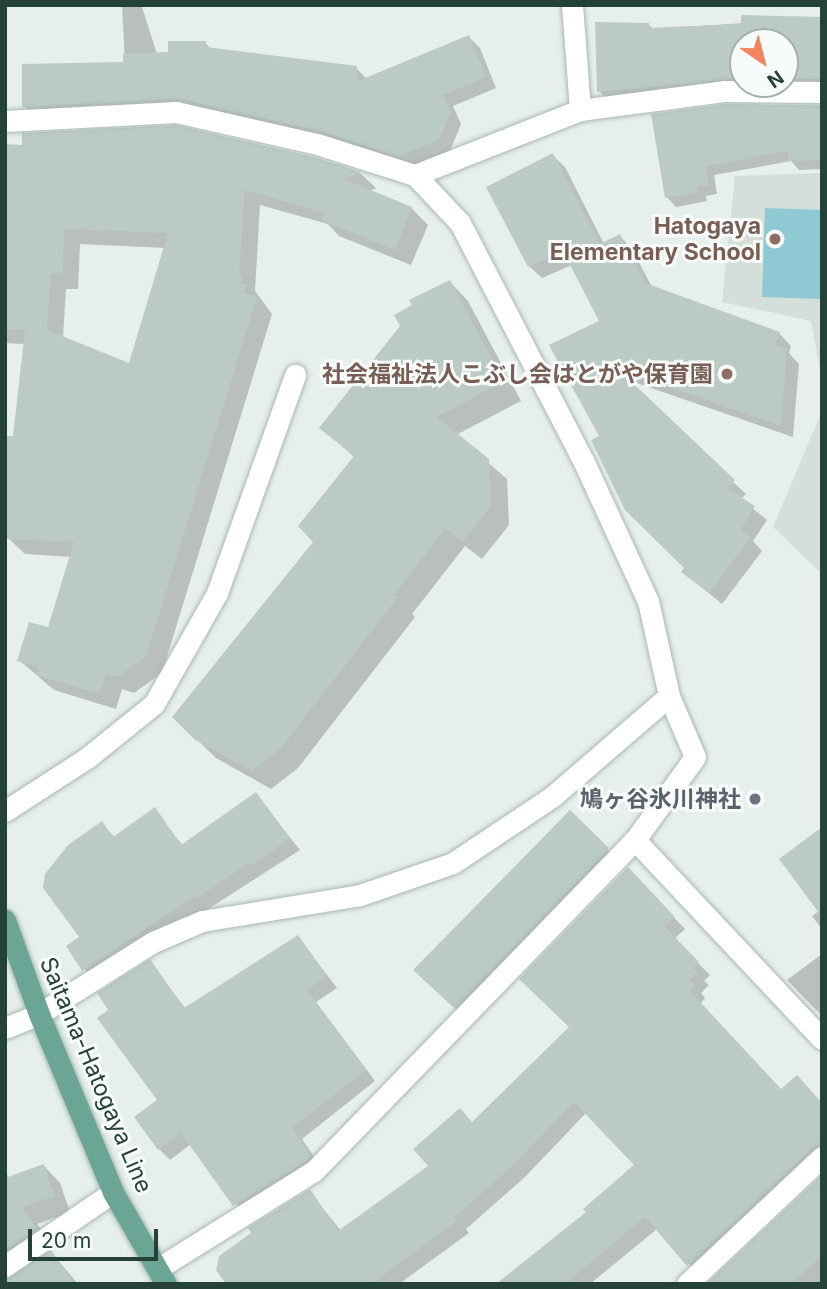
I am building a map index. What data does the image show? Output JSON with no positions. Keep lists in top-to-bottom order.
{
  "streets": {
    "main road": ["Saitama-Hatogaya Line"]
  },
  "places": ["Hatogaya Elementary School", "社会福祉法人こぶし会はとがや保育園", "鳩ヶ谷氷川神社"],
  "scale_bar": "20 m",
  "north": "bottom right"
}
